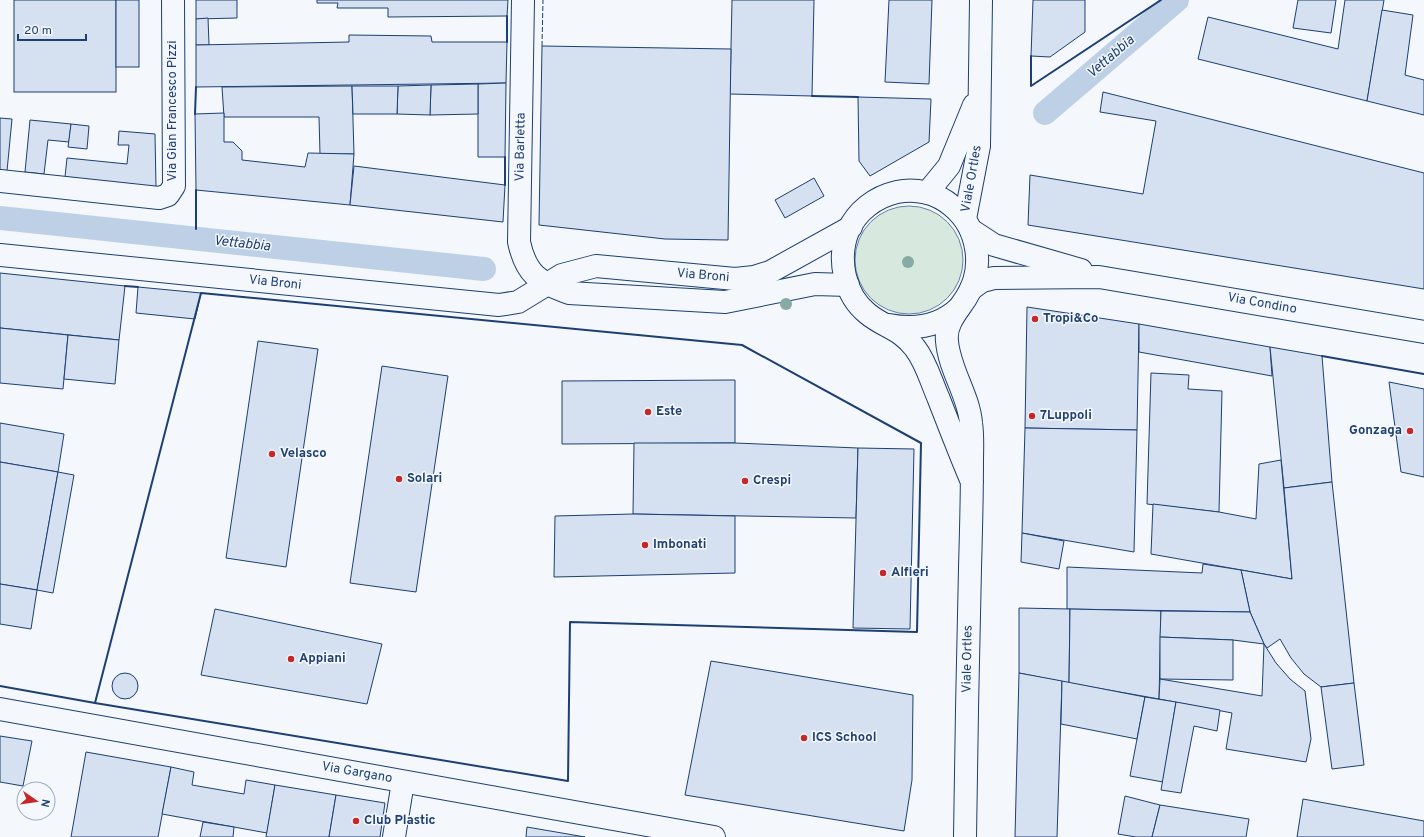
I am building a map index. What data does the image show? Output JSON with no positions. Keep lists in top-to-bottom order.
{
  "streets": {
    "street": [
      "Via Gian Francesco Pizzi",
      "Via Barletta",
      "Viale Ortles",
      "Via Broni",
      "Via Condino",
      "Via Gargano"
    ]
  },
  "crossings": [
    ["Via Barletta", "Via Broni"],
    ["Viale Ortles", "Via Broni"],
    ["Viale Ortles", "Via Condino"],
    ["Via Broni", "Via Condino"]
  ],
  "water": ["Vettabbia"],
  "places": [
    "Tropi&Co",
    "Este",
    "7Luppoli",
    "Gonzaga",
    "Velasco",
    "Solari",
    "Crespi",
    "Imbonati",
    "Alfieri",
    "Appiani",
    "ICS School",
    "Club Plastic"
  ],
  "scale_bar": "20 m",
  "north": "right"
}
